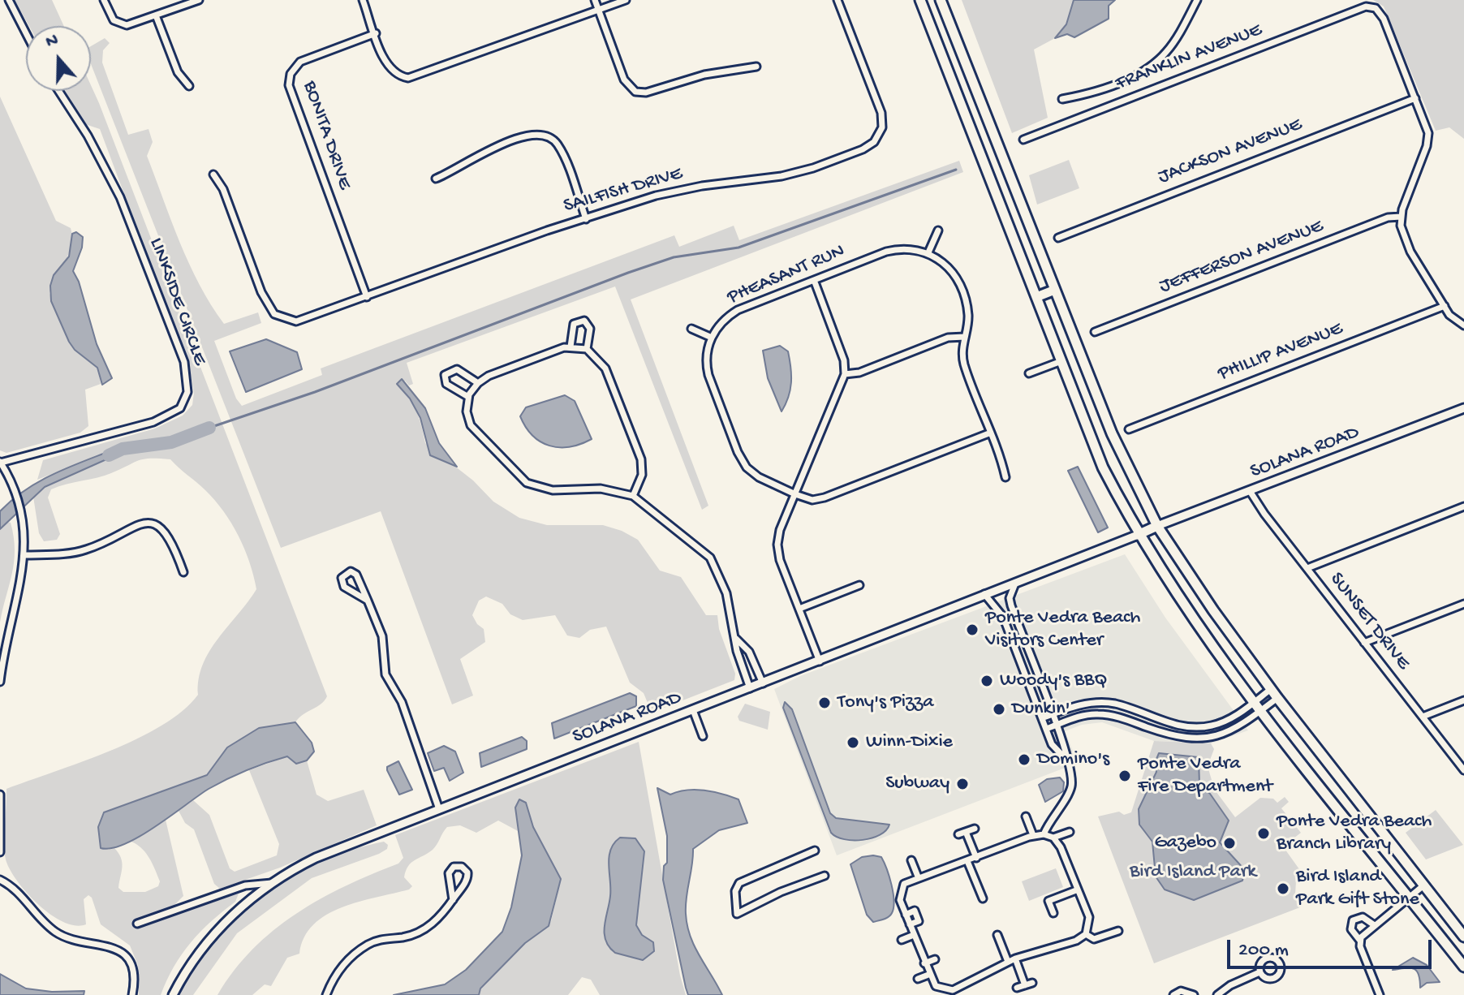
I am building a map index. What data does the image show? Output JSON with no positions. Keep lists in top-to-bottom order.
{
  "streets": {
    "street": [
      "FRANKLIN AVENUE",
      "BONITA DRIVE",
      "JACKSON AVENUE",
      "SAILFISH DRIVE",
      "JEFFERSON AVENUE",
      "PHEASANT RUN",
      "LINKSIDE CIRCLE",
      "PHILLIP AVENUE",
      "SOLANA ROAD",
      "SUNSET DRIVE"
    ]
  },
  "crossings": [
    ["FRANKLIN AVENUE", "JACKSON AVENUE"],
    ["BONITA DRIVE", "SAILFISH DRIVE"],
    ["SOLANA ROAD", "SUNSET DRIVE"]
  ],
  "parks": ["Bird Island Park"],
  "places": [
    "Ponte Vedra Beach Visitors Center",
    "Woody's BBQ",
    "Tony's Pizza",
    "Dunkin'",
    "Winn-Dixie",
    "Domino's",
    "Ponte Vedra Fire Department",
    "Subway",
    "Ponte Vedra Beach Branch Library",
    "Gazebo",
    "Bird Island Park Gift Stone"
  ],
  "scale_bar": "200 m",
  "north": "top"
}
